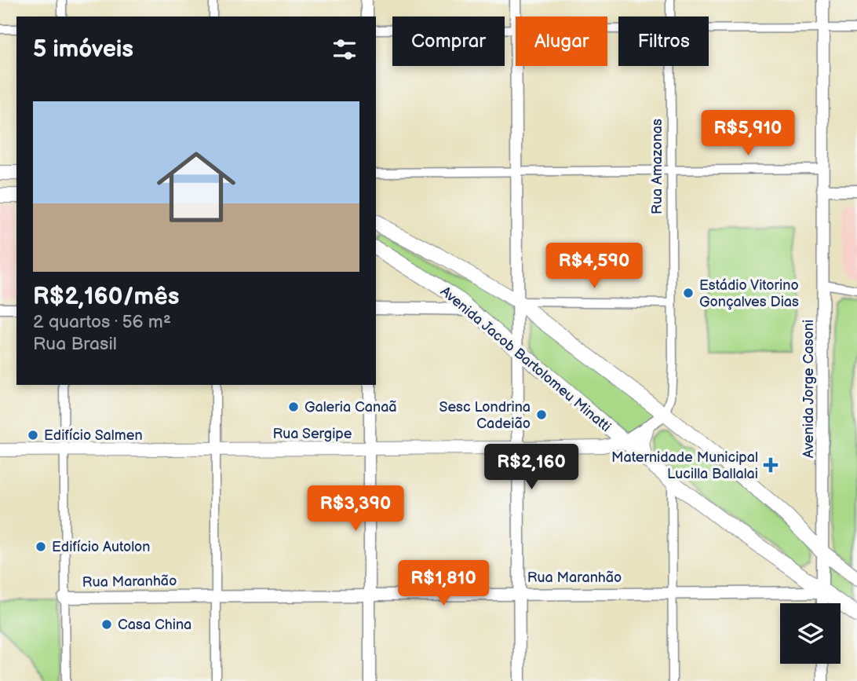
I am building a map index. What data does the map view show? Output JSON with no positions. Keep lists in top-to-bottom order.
{
  "streets": {
    "main road": ["Avenida Jacob Bartolomeu Minatti", "Rua Sergipe"],
    "street": ["Rua Amazonas", "Avenida Jorge Casoni", "Rua Maranhão"]
  },
  "crossings": [
    ["Rua Amazonas", "Avenida Jacob Bartolomeu Minatti"],
    ["Avenida Jacob Bartolomeu Minatti", "Avenida Jorge Casoni"],
    ["Avenida Jacob Bartolomeu Minatti", "Rua Sergipe"],
    ["Avenida Jacob Bartolomeu Minatti", "Rua Maranhão"],
    ["Avenida Jorge Casoni", "Rua Maranhão"]
  ],
  "places": {
    "other": [
      "Estádio Vitorino Gonçalves Dias",
      "Galeria Canaã",
      "Sesc Londrina Cadeião",
      "Edifício Salmen",
      "Edifício Autolon",
      "Casa China"
    ],
    "health": ["Maternidade Municipal Lucilla Ballalai"]
  },
  "page": {
    "chip": ["Comprar", "Alugar", "Filtros"],
    "heading": "5 imóveis",
    "list": [
      {
        "name": "R$2,160/mês",
        "note": "2 quartos · 56 m² · Rua Brasil"
      }
    ],
    "price": [
      "R$5,910",
      "R$4,590",
      "R$2,160",
      "R$3,390",
      "R$1,810"
    ]
  }
}
